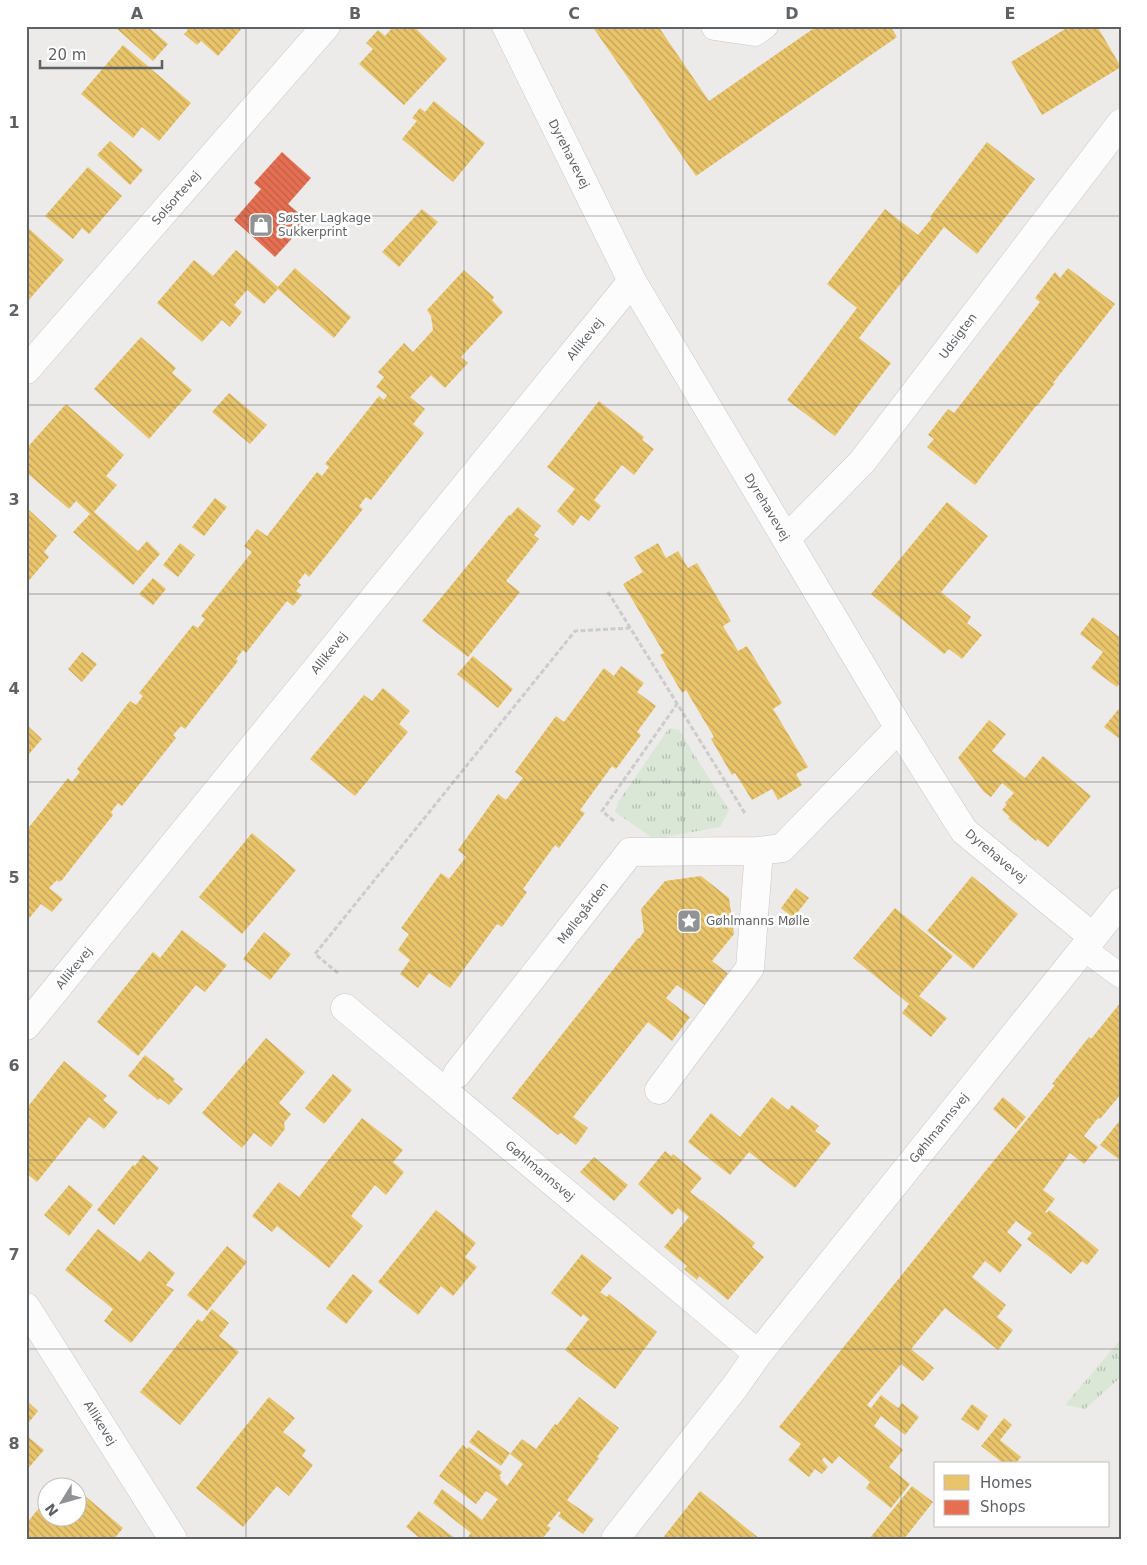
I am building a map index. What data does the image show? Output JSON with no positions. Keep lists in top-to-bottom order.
{
  "streets": {
    "street": [
      "Dyrehavevej",
      "Solsortevej",
      "Udsigten",
      "Allikevej",
      "Møllegården",
      "Gøhlmannsvej"
    ]
  },
  "crossings": [
    ["Dyrehavevej", "Udsigten"],
    ["Dyrehavevej", "Allikevej"],
    ["Dyrehavevej", "Gøhlmannsvej"]
  ],
  "places": {
    "shop": ["Søster Lagkage Sukkerprint"],
    "place": ["Gøhlmanns Mølle"]
  },
  "legend": ["Homes", "Shops"],
  "scale_bar": "20 m",
  "north": "bottom left",
  "grid": {
    "columns": [
      "A",
      "B",
      "C",
      "D",
      "E"
    ],
    "rows": [
      "1",
      "2",
      "3",
      "4",
      "5",
      "6",
      "7",
      "8"
    ]
  }
}
